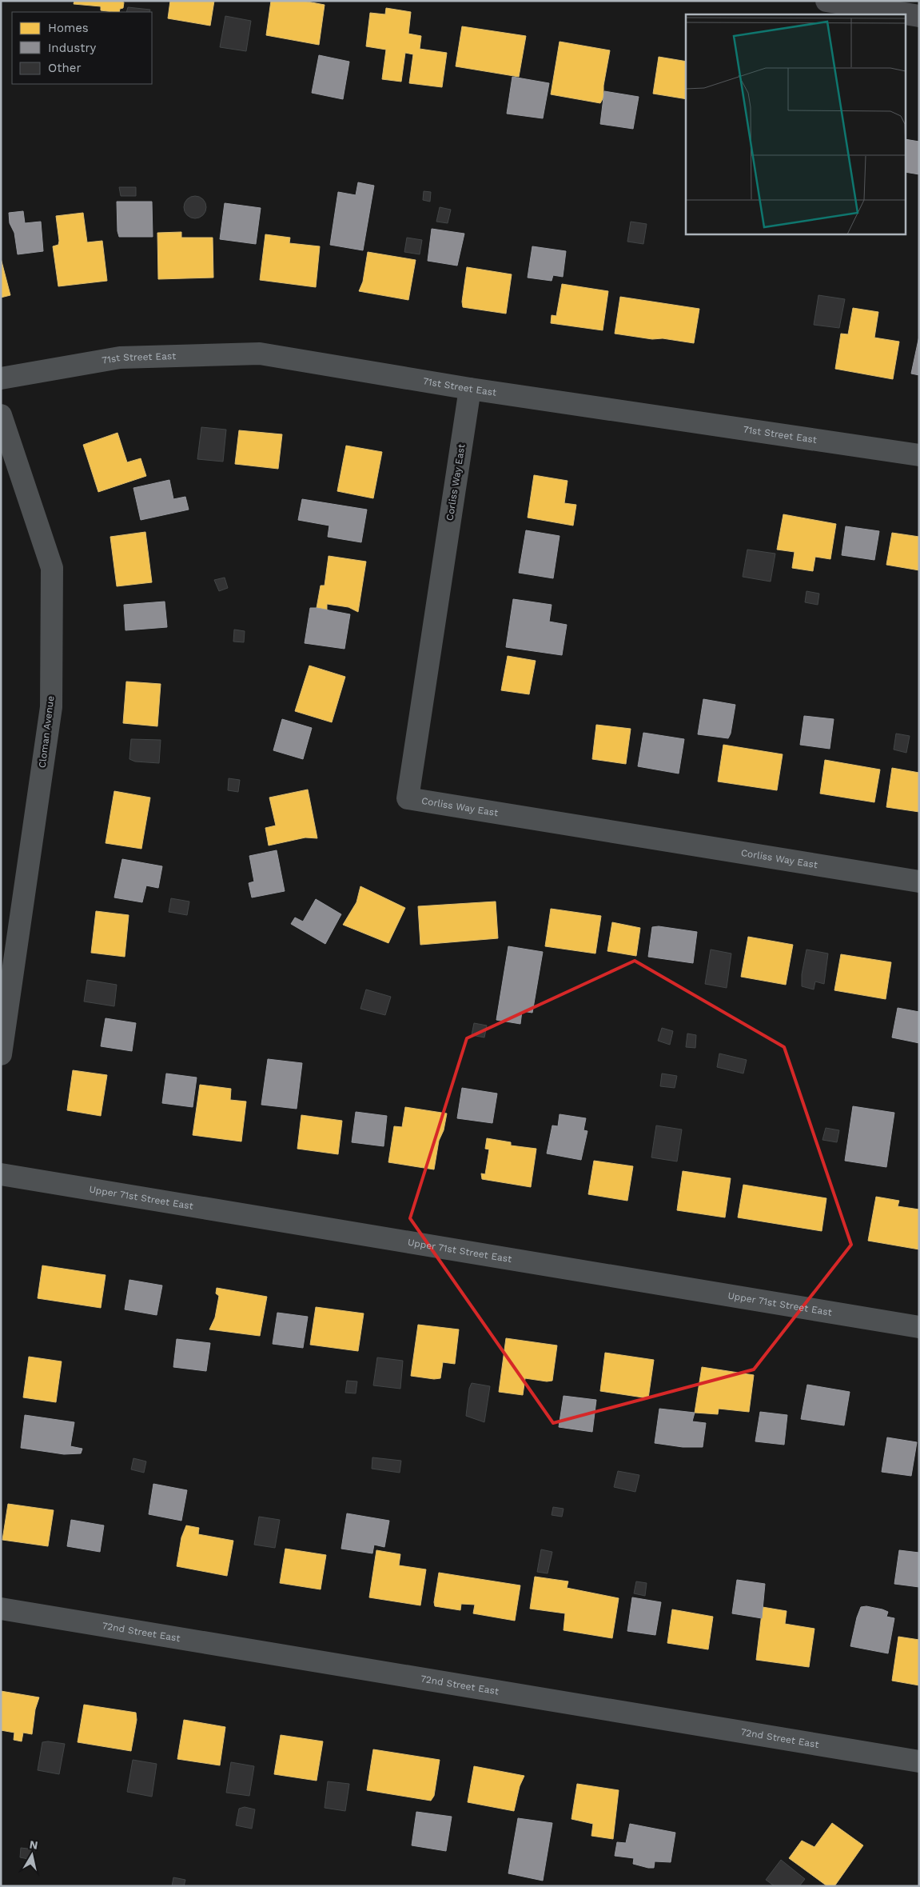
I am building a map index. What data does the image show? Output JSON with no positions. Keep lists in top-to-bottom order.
{
  "streets": {
    "street": [
      "71st Street East",
      "Corliss Way East",
      "Cloman Avenue",
      "Upper 71st Street East",
      "72nd Street East"
    ]
  },
  "crossings": [
    ["71st Street East", "Corliss Way East"]
  ],
  "legend": ["Homes", "Industry", "Other"],
  "north": "top"
}
